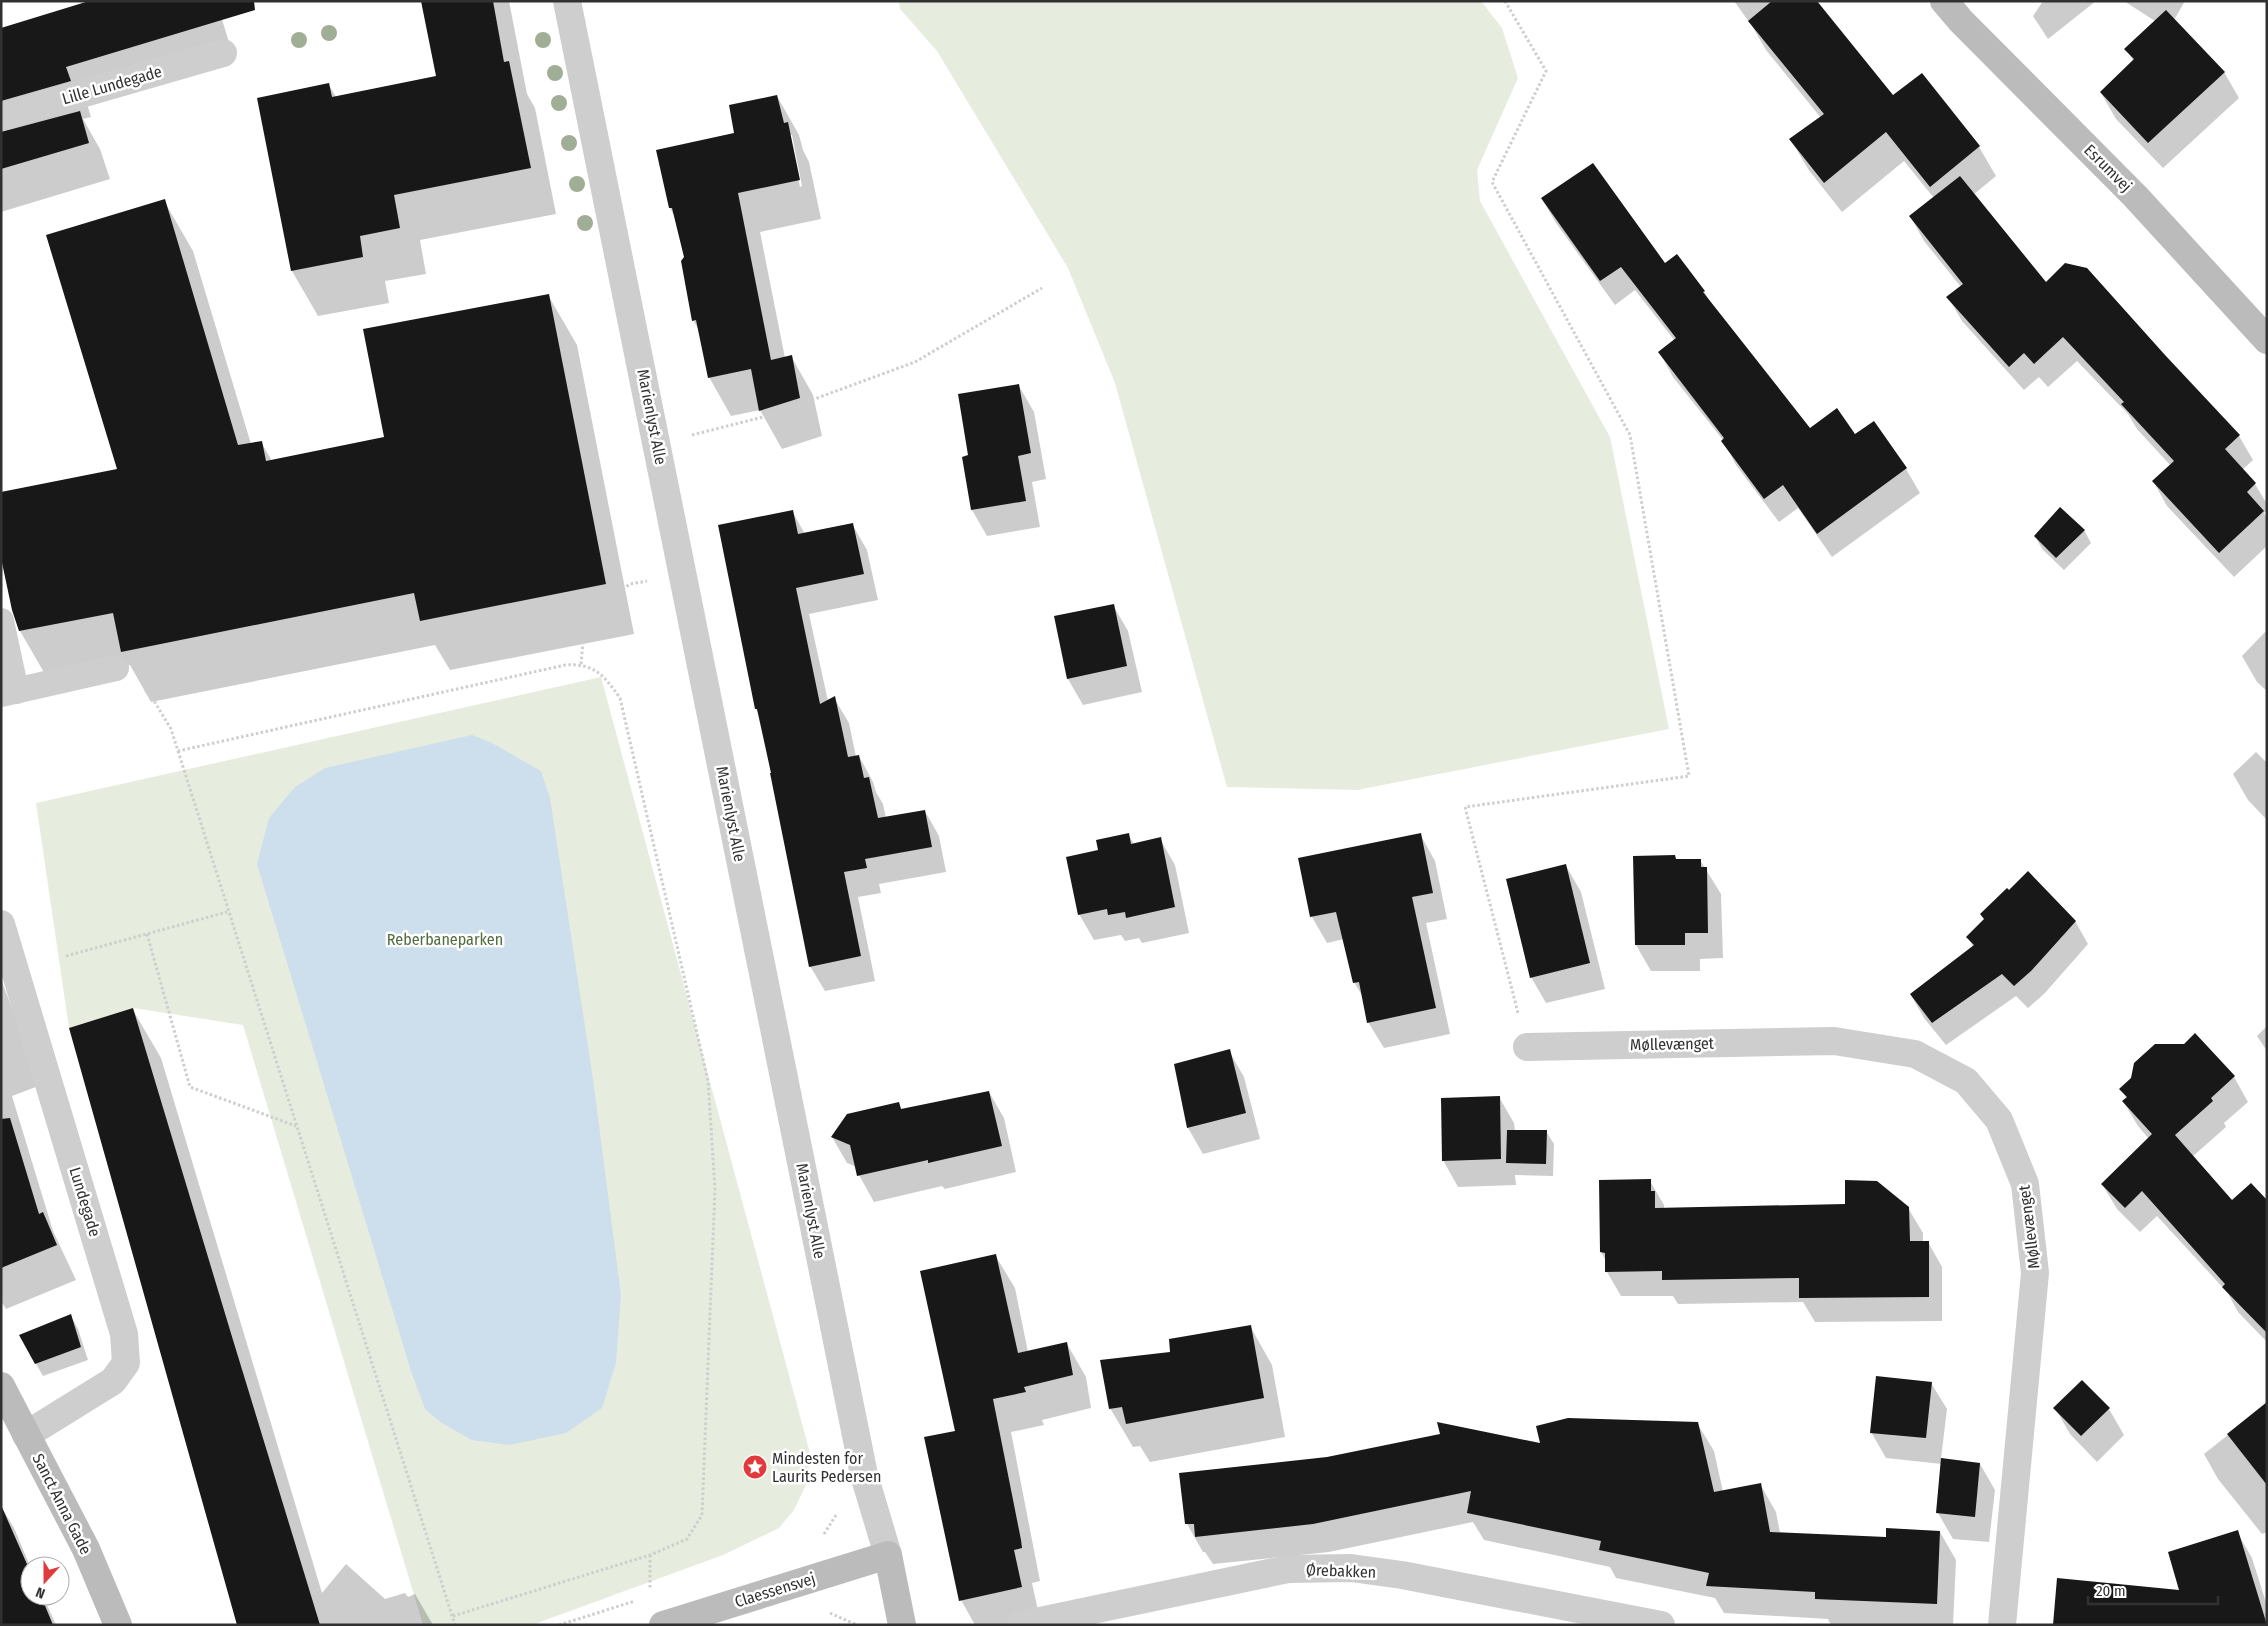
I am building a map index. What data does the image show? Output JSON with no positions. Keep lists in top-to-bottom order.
{
  "streets": {
    "main road": [
      "Esrumvej",
      "Marienlyst Alle",
      "Sanct Anna Gade",
      "Claessensvej"
    ],
    "street": [
      "Lille Lundegade",
      "Møllevænget",
      "Lundegade",
      "Ørebakken"
    ]
  },
  "crossings": [
    ["Marienlyst Alle", "Claessensvej"],
    ["Lundegade", "Sanct Anna Gade"]
  ],
  "parks": ["Reberbaneparken"],
  "places": {
    "place": ["Mindesten for Laurits Pedersen"]
  },
  "scale_bar": "20 m",
  "north": "bottom"
}
